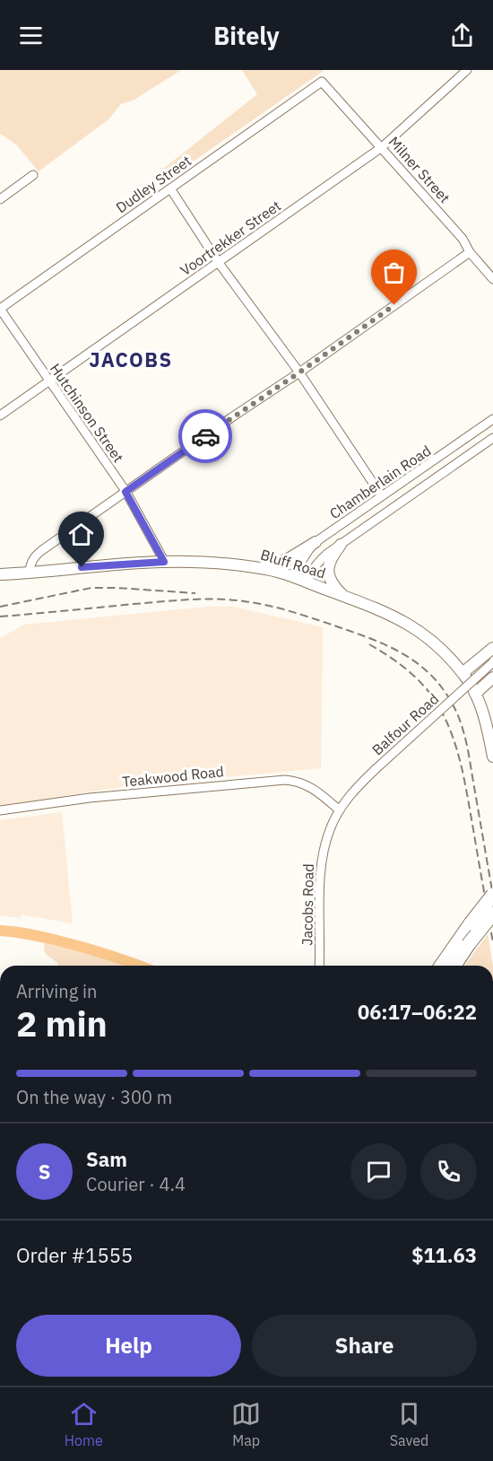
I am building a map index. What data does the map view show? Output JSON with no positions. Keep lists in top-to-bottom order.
{
  "streets": {
    "main road": ["Bluff Road"],
    "street": [
      "Milner Street",
      "Dudley Street",
      "Voortrekker Street",
      "Hutchinson Street",
      "Chamberlain Road",
      "Balfour Road",
      "Teakwood Road",
      "Jacobs Road"
    ]
  },
  "crossings": [
    ["Milner Street", "Dudley Street"],
    ["Milner Street", "Voortrekker Street"],
    ["Dudley Street", "Hutchinson Street"],
    ["Voortrekker Street", "Hutchinson Street"],
    ["Hutchinson Street", "Bluff Road"],
    ["Chamberlain Road", "Bluff Road"],
    ["Balfour Road", "Teakwood Road"],
    ["Balfour Road", "Jacobs Road"],
    ["Teakwood Road", "Jacobs Road"]
  ],
  "districts": ["JACOBS"],
  "page": {
    "header": "Bitely",
    "heading": ["2 min", "Arriving in", "06:17–06:22"],
    "panel": [
      "Sam",
      "Courier · 4.4",
      "Order #1555",
      "$11.63"
    ],
    "bar": "On the way · 300 m",
    "round": "S",
    "buttons": ["Help", "Share"],
    "tabs": ["Home", "Map", "Saved"]
  }
}
